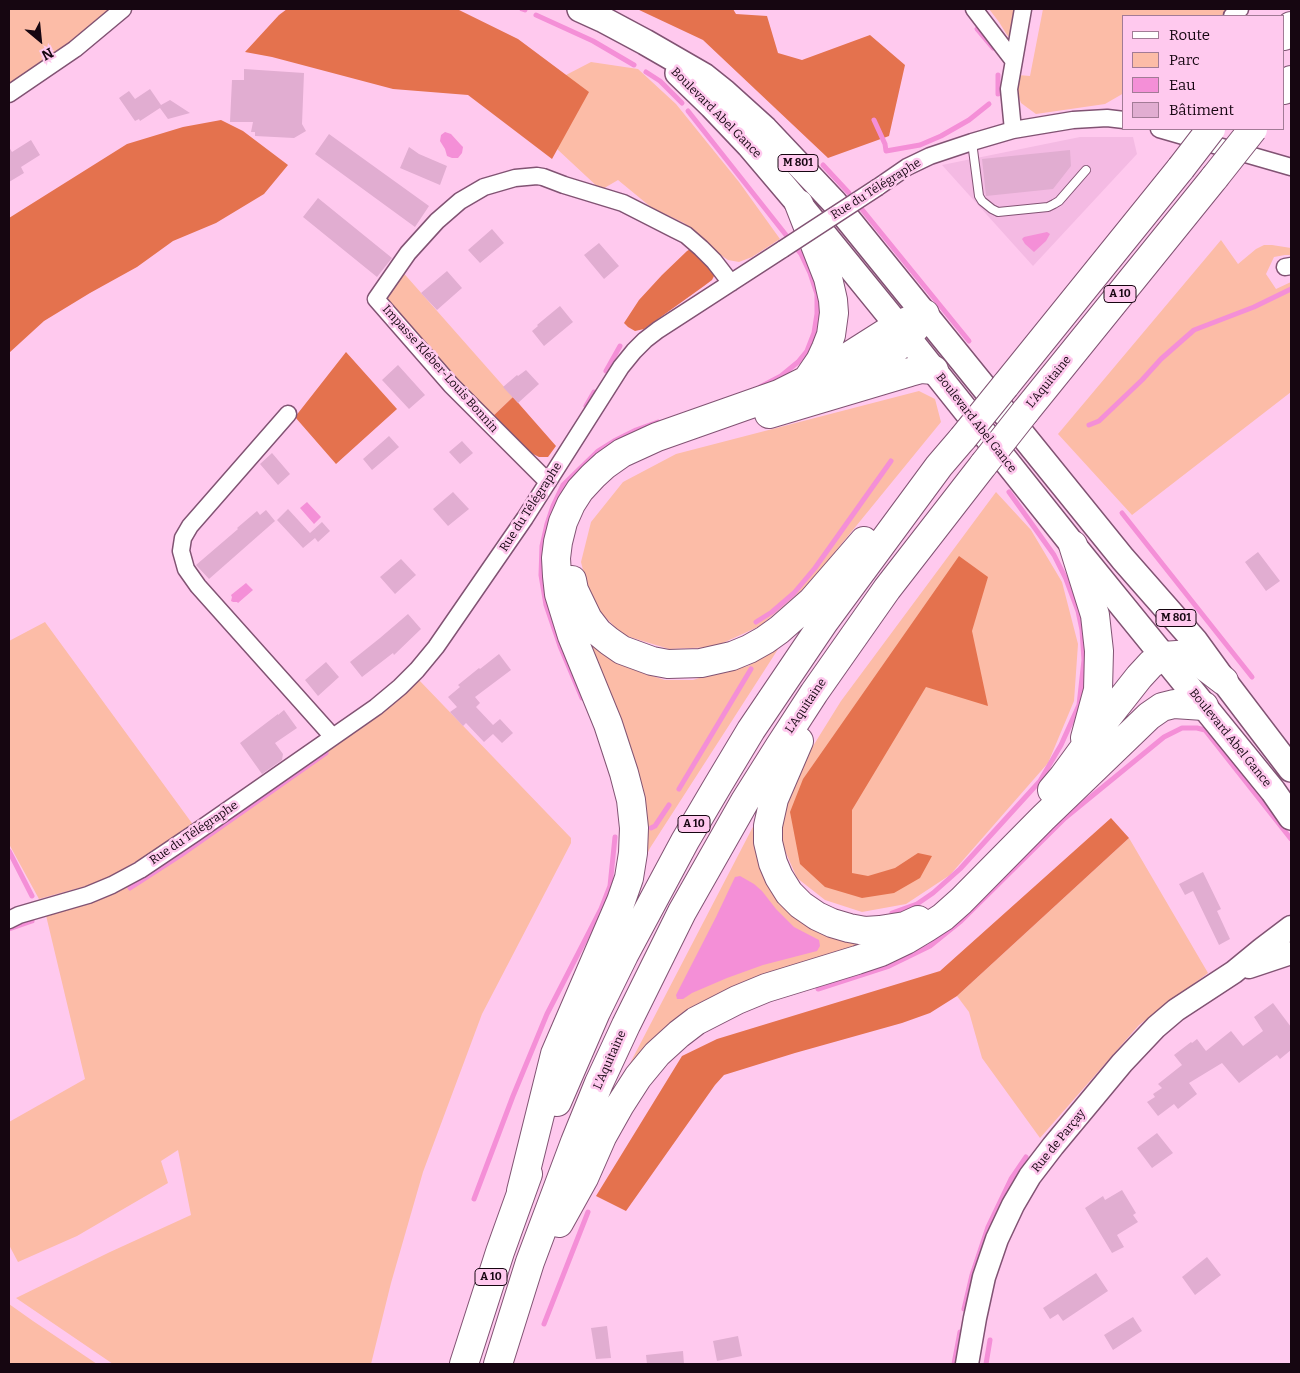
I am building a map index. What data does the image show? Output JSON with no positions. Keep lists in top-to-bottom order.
{
  "streets": {
    "highway": ["A 10", "L'Aquitaine"],
    "main road": ["Boulevard Abel Gance", "M 801"],
    "street": ["Rue du Télégraphe", "Impasse Kléber-Louis Bonnin", "Rue de Parçay"]
  },
  "crossings": [
    ["Rue du Télégraphe", "Impasse Kléber-Louis Bonnin"]
  ],
  "legend": [
    "Route",
    "Parc",
    "Eau",
    "Bâtiment"
  ],
  "north": "bottom right"
}
